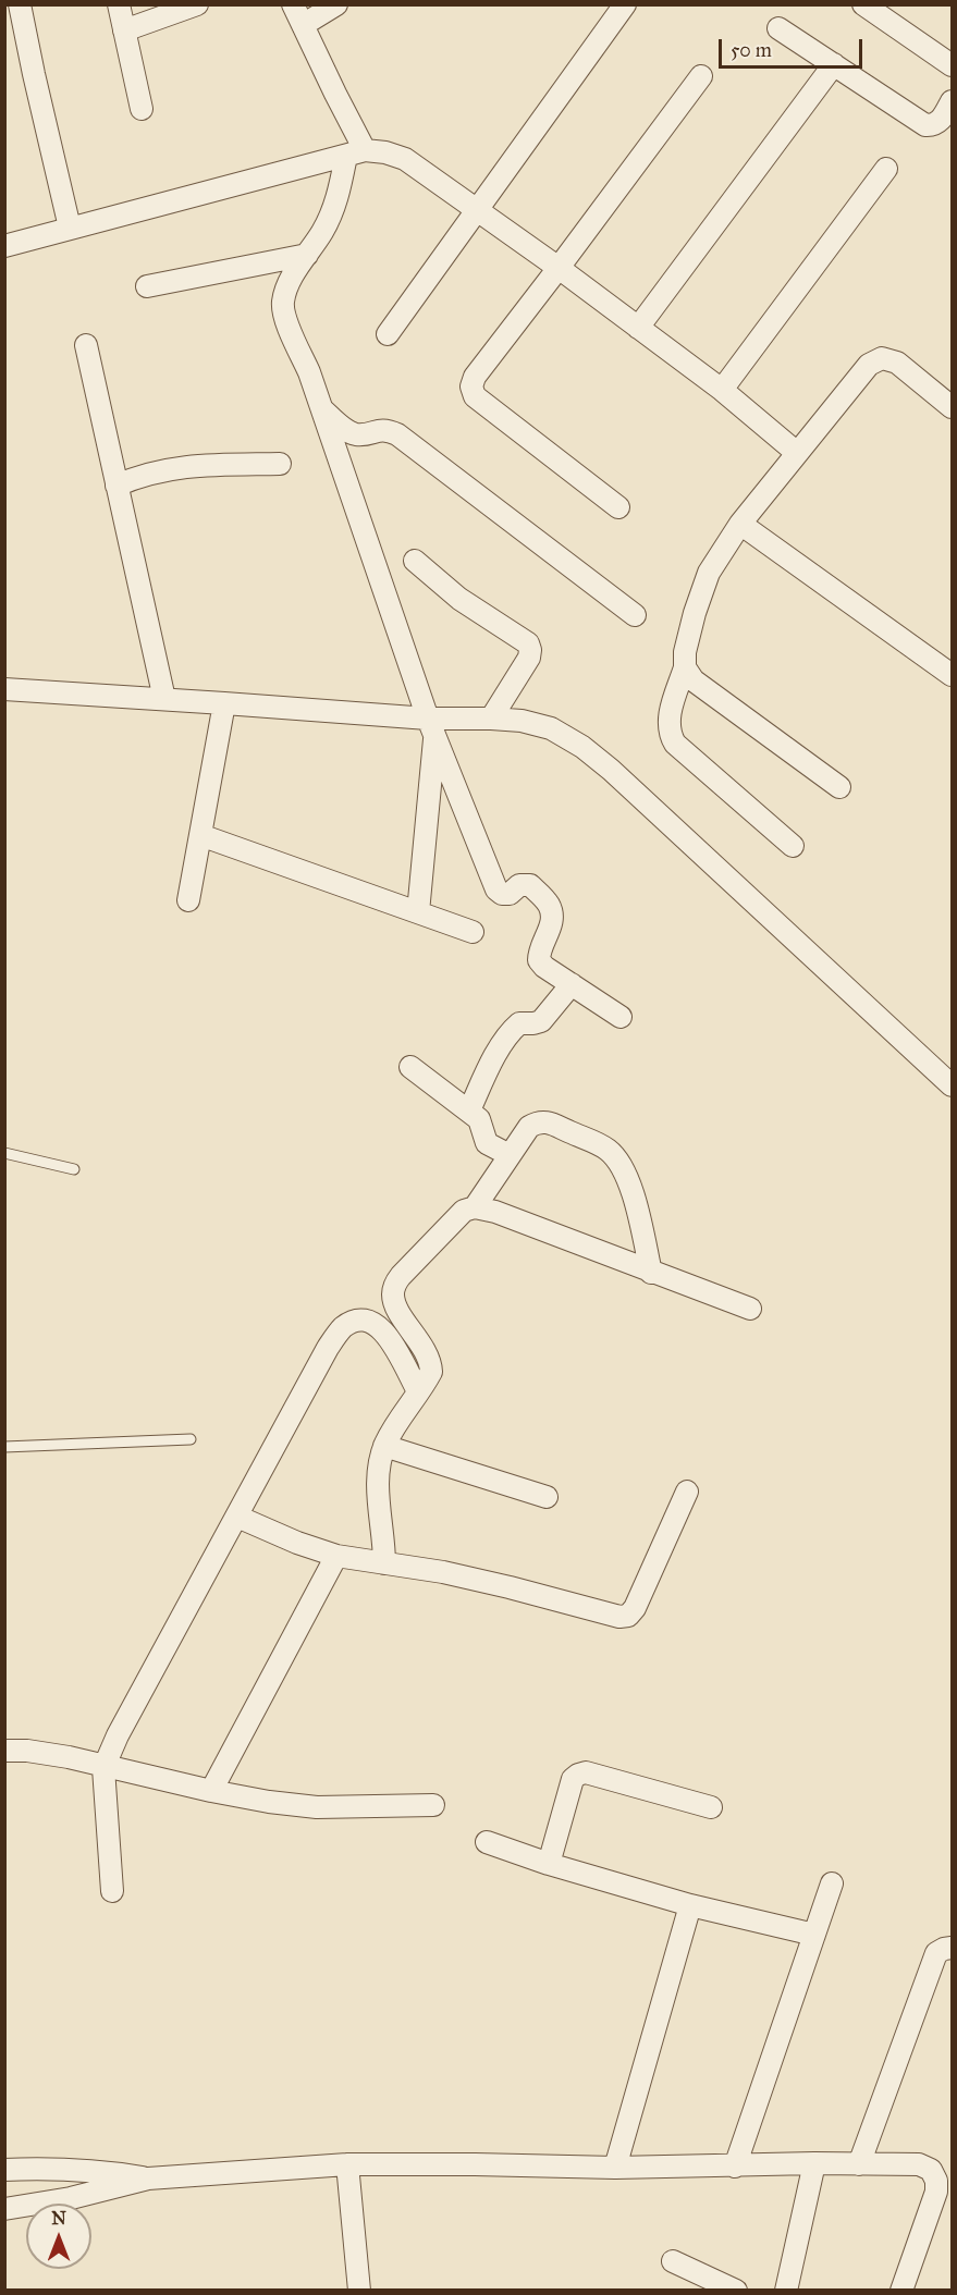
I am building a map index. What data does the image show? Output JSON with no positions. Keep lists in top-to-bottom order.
{
  "scale_bar": "50 m",
  "north": "top"
}
